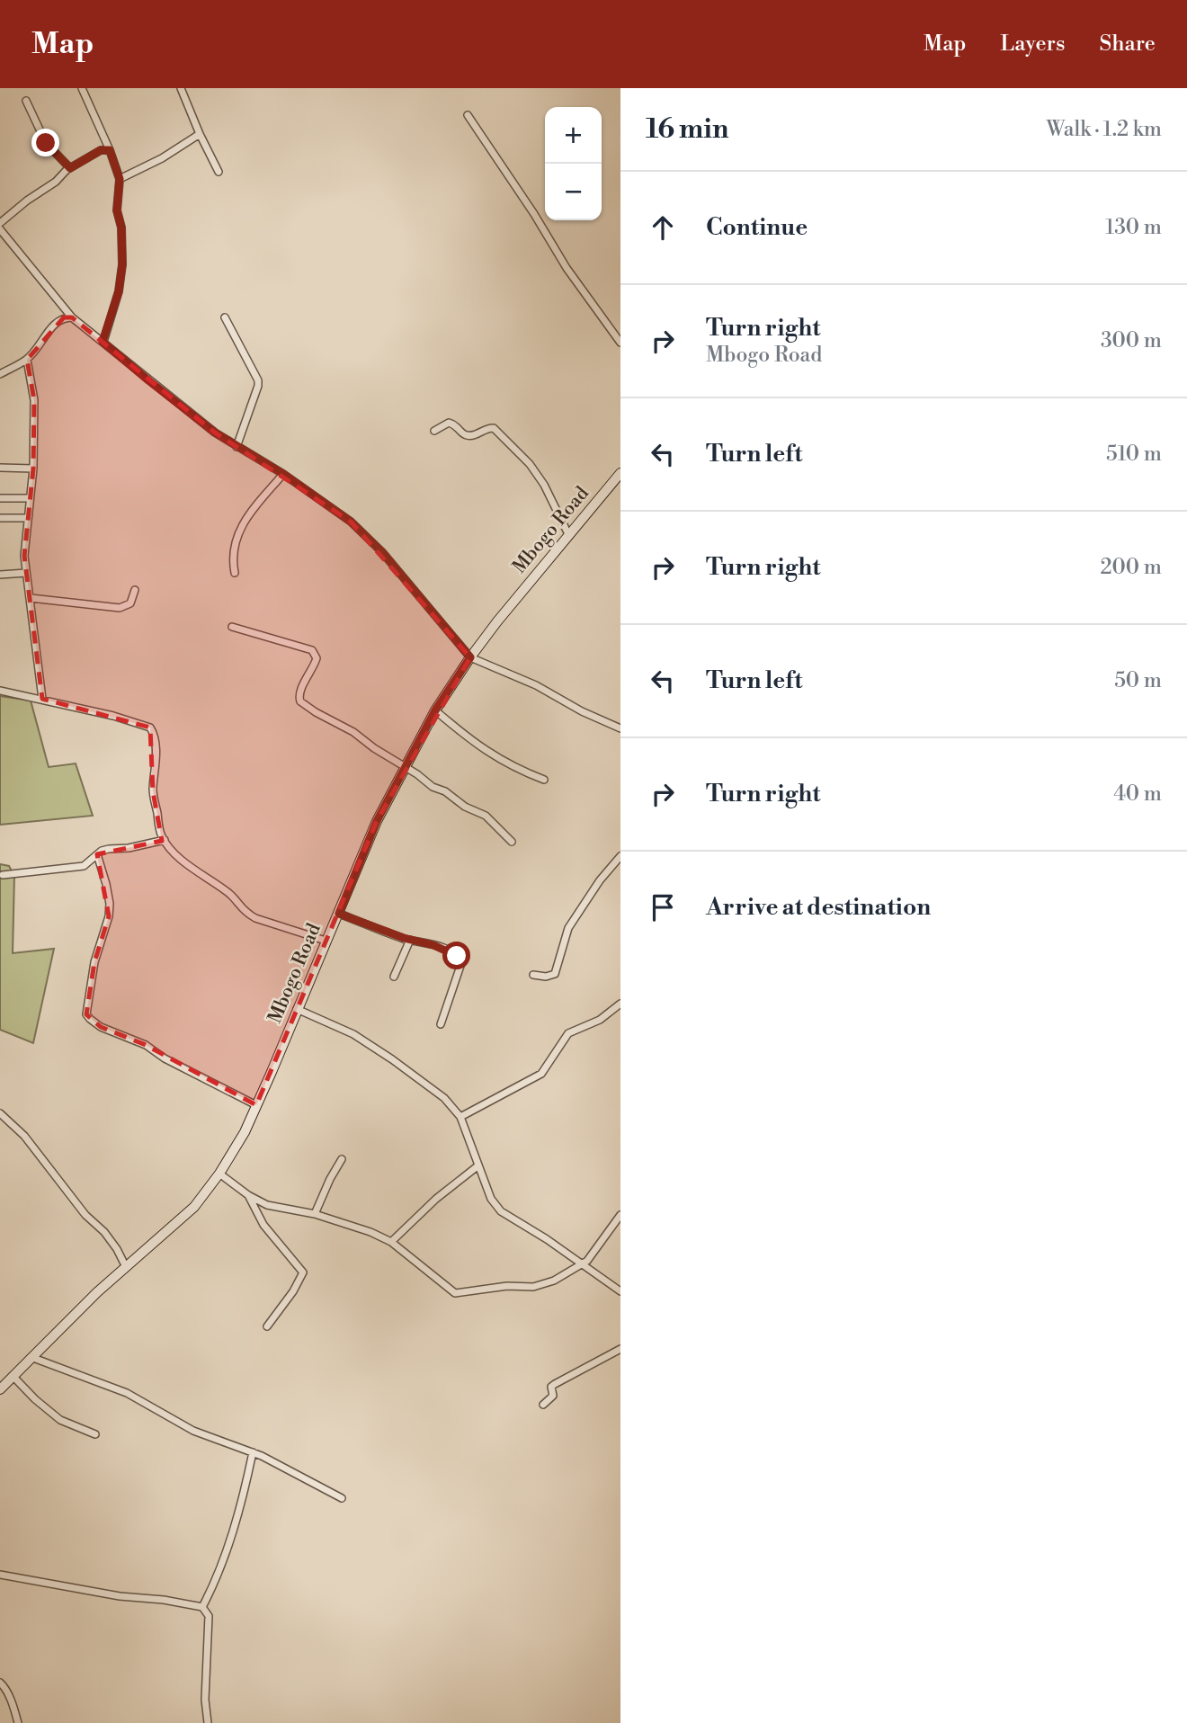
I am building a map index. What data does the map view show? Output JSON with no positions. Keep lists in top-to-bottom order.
{
  "streets": {
    "main road": ["Mbogo Road"]
  },
  "page": {
    "header": "Map",
    "nav": ["Map", "Layers", "Share"],
    "heading": ["16 min", "Walk · 1.2 km"],
    "map_buttons": ["+", "−"],
    "list": [
      ["Continue", "130 m"],
      ["Turn right", "Mbogo Road", "300 m"],
      ["Turn left", "510 m"],
      ["Turn right", "200 m"],
      ["Turn left", "50 m"],
      ["Turn right", "40 m"],
      "Arrive at destination"
    ]
  }
}
